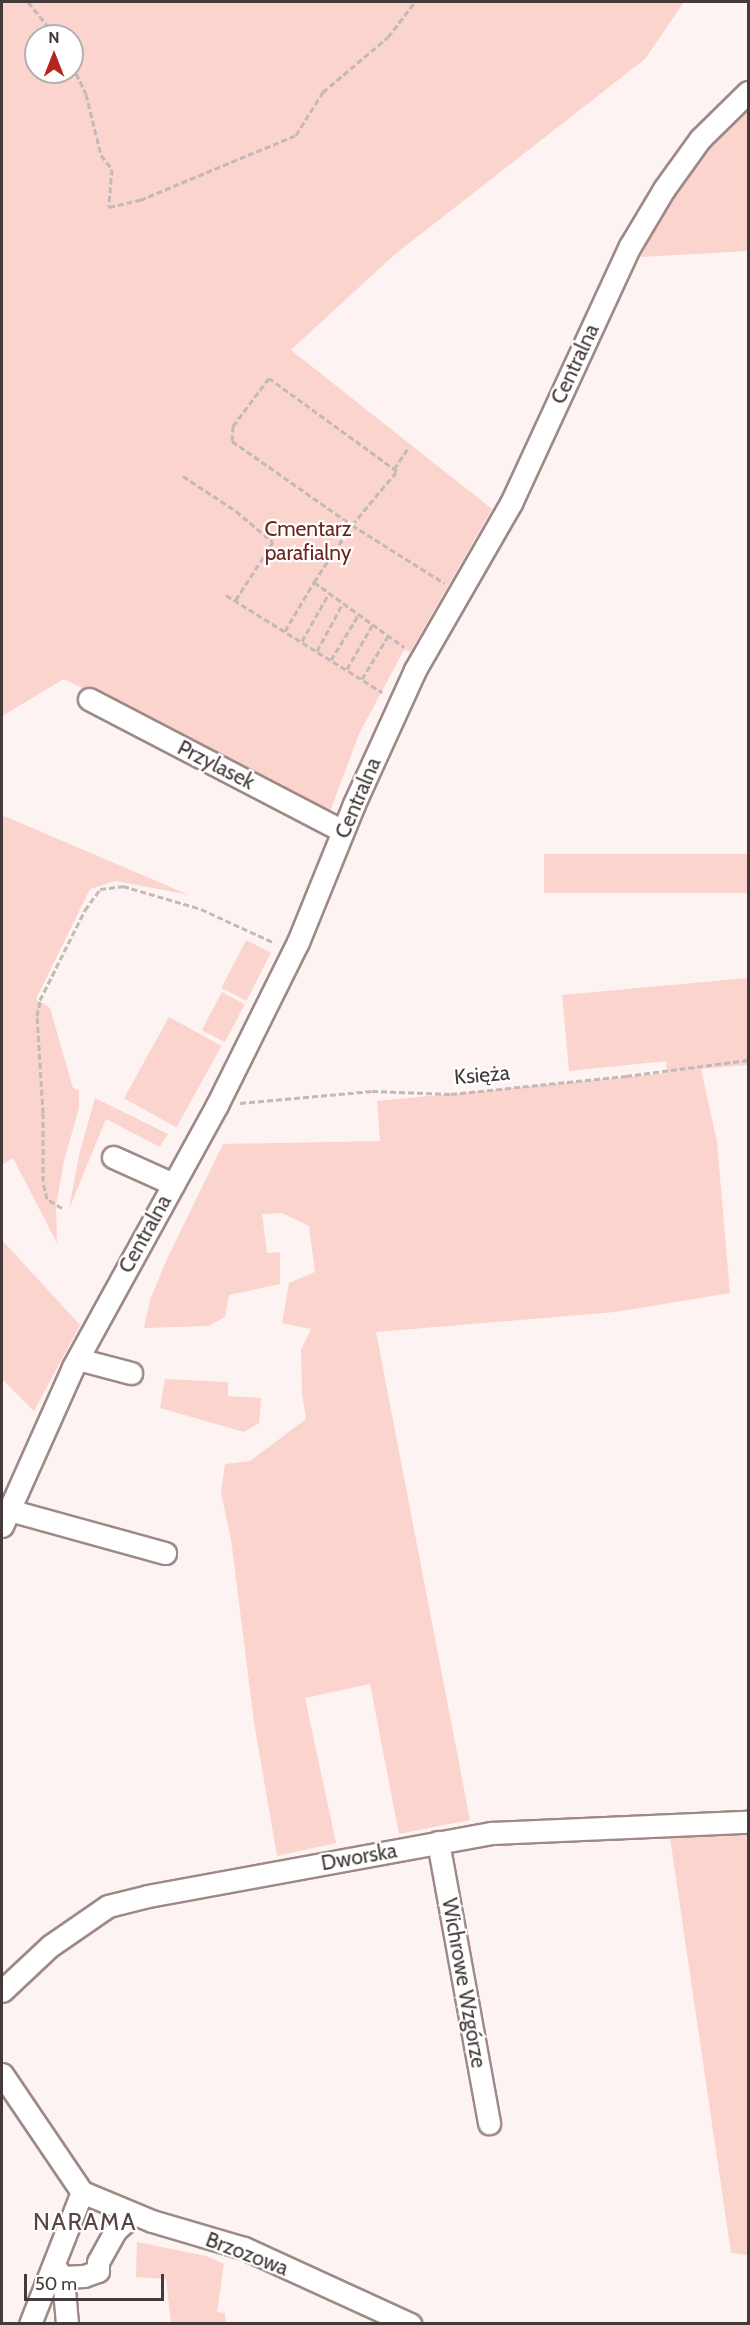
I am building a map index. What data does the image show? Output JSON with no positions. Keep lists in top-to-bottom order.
{
  "streets": {
    "street": [
      "Centralna",
      "Przylasek",
      "Dworska",
      "Wichrowe Wzgórze",
      "Brzozowa"
    ],
    "path": ["Księża"]
  },
  "crossings": [
    ["Centralna", "Przylasek"],
    ["Centralna", "Księża"],
    ["Dworska", "Wichrowe Wzgórze"]
  ],
  "districts": ["NARAMA"],
  "parks": ["Cmentarz parafialny"],
  "scale_bar": "50 m",
  "north": "top"
}
